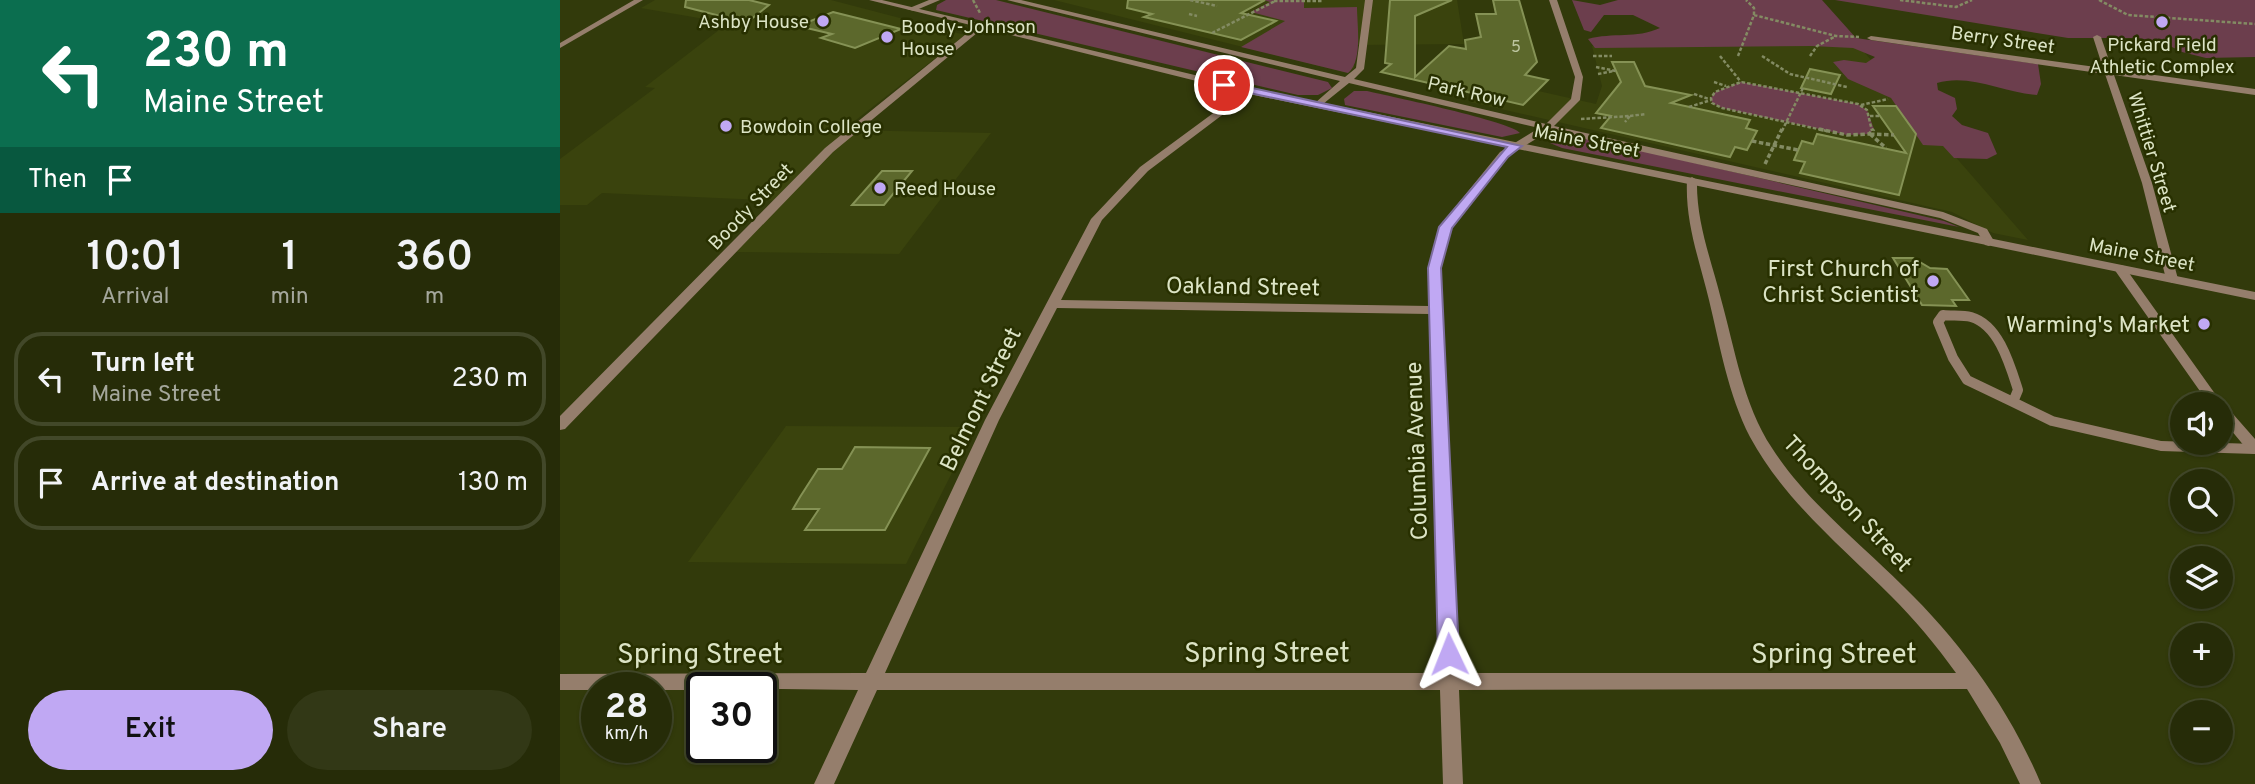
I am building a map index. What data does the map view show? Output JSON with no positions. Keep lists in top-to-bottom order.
{
  "streets": {
    "street": [
      "Berry Street",
      "Park Row",
      "Maine Street",
      "Whittier Street",
      "Boody Street",
      "Oakland Street",
      "Belmont Street",
      "Columbia Avenue",
      "Thompson Street",
      "Spring Street"
    ]
  },
  "crossings": [
    ["Berry Street", "Whittier Street"],
    ["Park Row", "Maine Street"],
    ["Park Row", "Columbia Avenue"],
    ["Maine Street", "Whittier Street"],
    ["Maine Street", "Boody Street"],
    ["Maine Street", "Belmont Street"],
    ["Maine Street", "Columbia Avenue"],
    ["Maine Street", "Thompson Street"],
    ["Oakland Street", "Belmont Street"],
    ["Oakland Street", "Columbia Avenue"],
    ["Belmont Street", "Spring Street"],
    ["Columbia Avenue", "Spring Street"],
    ["Thompson Street", "Spring Street"]
  ],
  "places": [
    "Ashby House",
    "Pickard Field Athletic Complex",
    "Boody-Johnson House",
    "Bowdoin College",
    "Reed House",
    "First Church of Christ Scientist",
    "Warming's Market"
  ],
  "house_numbers": ["5"],
  "page": {
    "turn": ["230 m", "Maine Street"],
    "then": "Then",
    "eta": [
      "10:01",
      "Arrival",
      "1",
      "min",
      "360",
      "m"
    ],
    "list": [
      {
        "name": "Turn left",
        "note": "Maine Street",
        "value": "230 m"
      },
      {
        "name": "Arrive at destination",
        "value": "130 m"
      }
    ],
    "map_buttons": ["+", "−"],
    "speed": "28 km/h",
    "limit": "30",
    "buttons": ["Exit", "Share"]
  }
}
